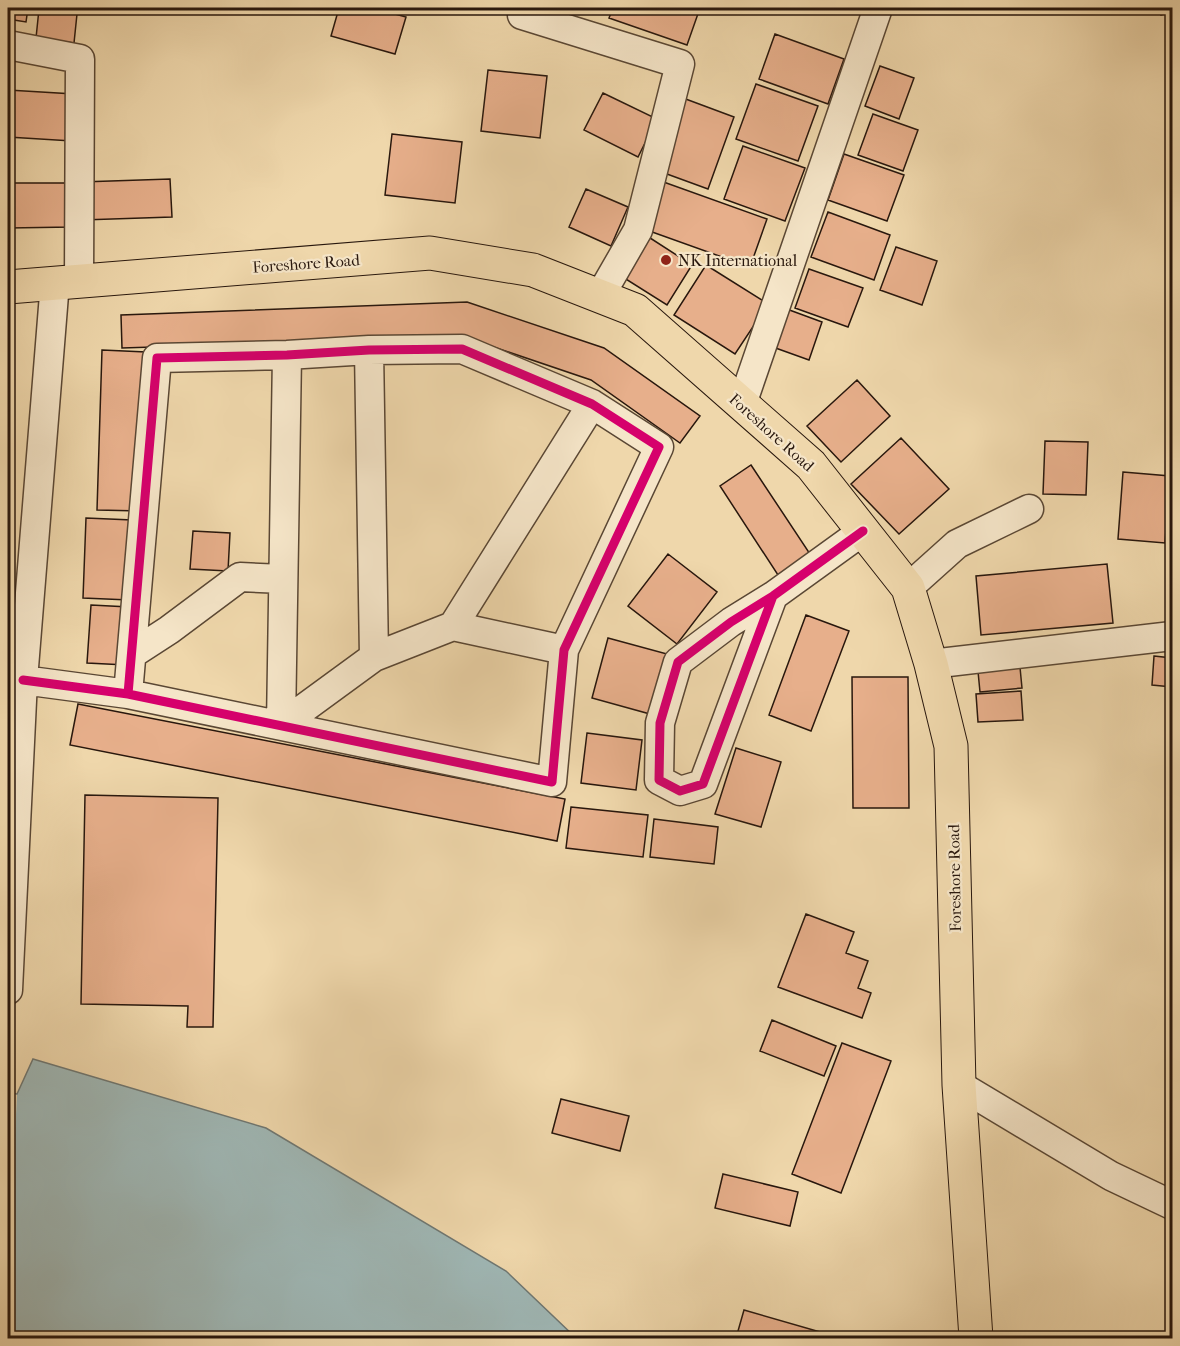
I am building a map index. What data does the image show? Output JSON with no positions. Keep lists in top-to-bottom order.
{
  "streets": {
    "main road": ["Foreshore Road"]
  },
  "places": ["NK International"]
}
